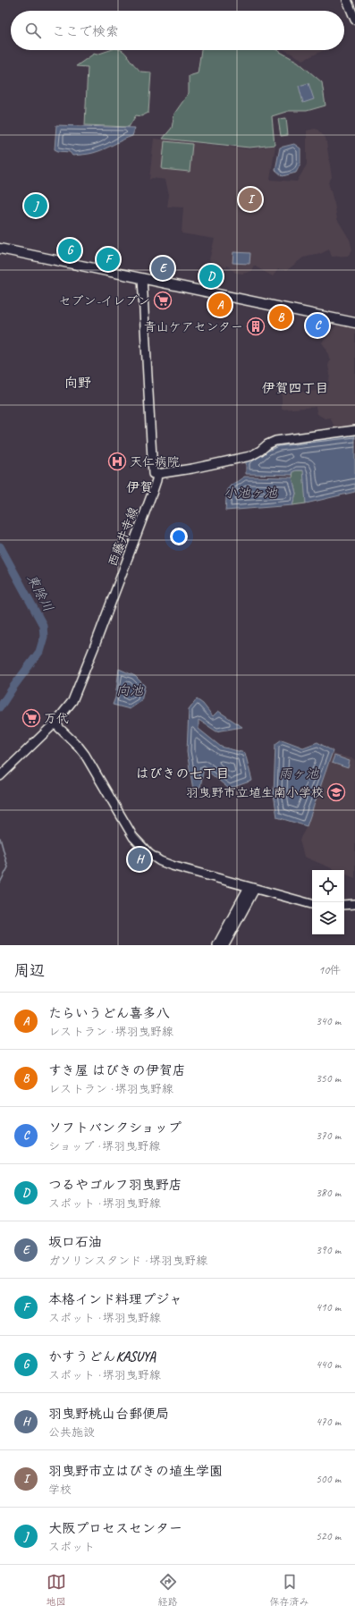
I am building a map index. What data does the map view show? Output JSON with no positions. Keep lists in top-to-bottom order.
{
  "streets": {
    "street": ["西藤井寺線"]
  },
  "districts": [
    "向野",
    "伊賀四丁目",
    "伊賀",
    "はびきの七丁目"
  ],
  "water": [
    "小池ヶ池",
    "東除川",
    "向池",
    "雨ヶ池"
  ],
  "places": {
    "supermarket": ["セブン-イレブン", "万代"],
    "building": ["青山ケアセンター"],
    "hospital": ["天仁病院"],
    "school or university": ["羽曳野市立埴生南小学校"]
  },
  "page": {
    "search": "ここで検索",
    "pins": [
      "I",
      "J",
      "G",
      "F",
      "E",
      "D",
      "A",
      "B",
      "C",
      "H"
    ],
    "heading": ["周辺", "10件"],
    "list": [
      {
        "mark": "A",
        "name": "たらいうどん喜多八",
        "note": "レストラン · 堺羽曳野線",
        "value": "340 m"
      },
      {
        "mark": "B",
        "name": "すき屋 はびきの伊賀店",
        "note": "レストラン · 堺羽曳野線",
        "value": "350 m"
      },
      {
        "mark": "C",
        "name": "ソフトバンクショップ",
        "note": "ショップ · 堺羽曳野線",
        "value": "370 m"
      },
      {
        "mark": "D",
        "name": "つるやゴルフ羽曳野店",
        "note": "スポット · 堺羽曳野線",
        "value": "380 m"
      },
      {
        "mark": "E",
        "name": "坂口石油",
        "note": "ガソリンスタンド · 堺羽曳野線",
        "value": "390 m"
      },
      {
        "mark": "F",
        "name": "本格インド料理プジャ",
        "note": "スポット · 堺羽曳野線",
        "value": "410 m"
      },
      {
        "mark": "G",
        "name": "かすうどんKASUYA",
        "note": "スポット · 堺羽曳野線",
        "value": "440 m"
      },
      {
        "mark": "H",
        "name": "羽曳野桃山台郵便局",
        "note": "公共施設",
        "value": "470 m"
      },
      {
        "mark": "I",
        "name": "羽曳野市立はびきの埴生学園",
        "note": "学校",
        "value": "500 m"
      },
      {
        "mark": "J",
        "name": "大阪プロセスセンター",
        "note": "スポット",
        "value": "520 m"
      }
    ],
    "nav": ["地図", "経路", "保存済み"]
  }
}
